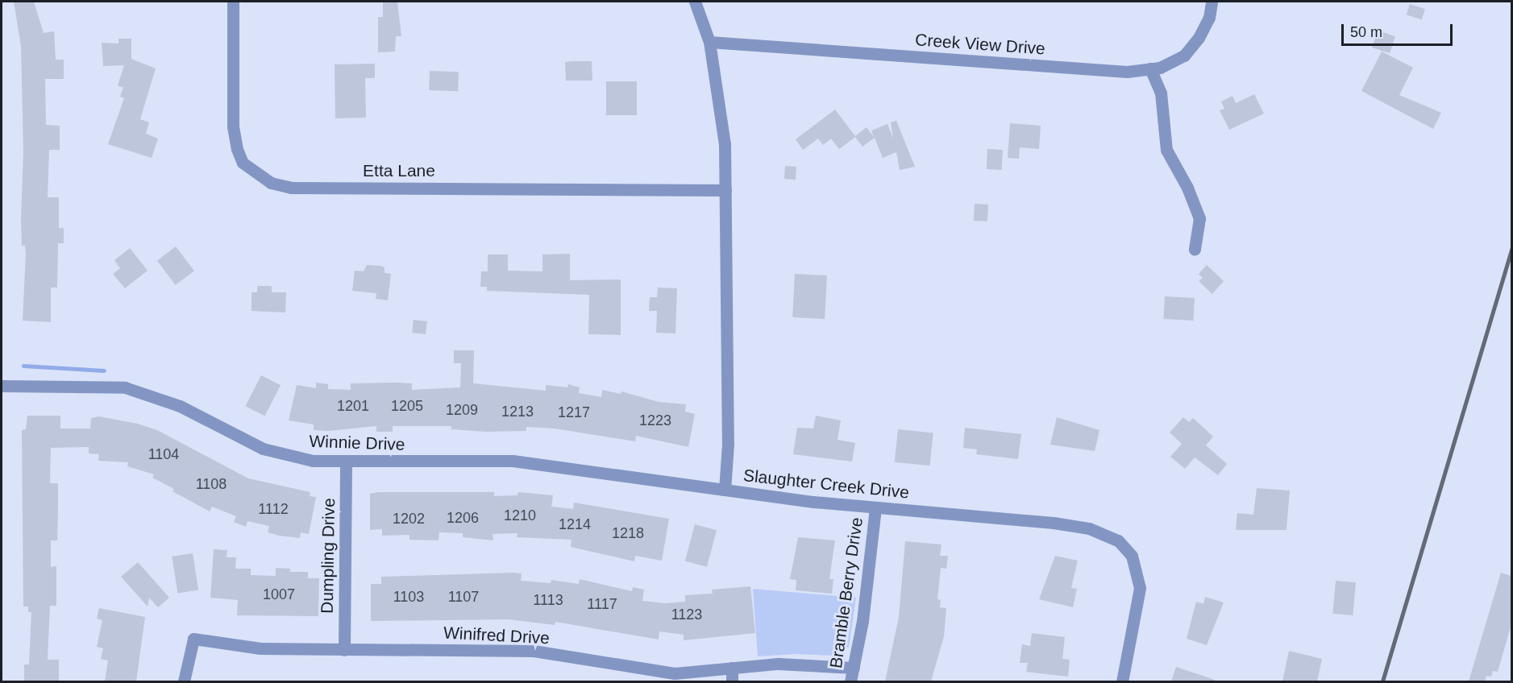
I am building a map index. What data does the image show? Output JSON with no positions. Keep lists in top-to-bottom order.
{
  "streets": {
    "street": [
      "Creek View Drive",
      "Etta Lane",
      "Winnie Drive",
      "Slaughter Creek Drive",
      "Dumpling Drive",
      "Bramble Berry Drive",
      "Winifred Drive"
    ]
  },
  "crossings": [
    ["Creek View Drive", "Slaughter Creek Drive"],
    ["Etta Lane", "Slaughter Creek Drive"],
    ["Winnie Drive", "Slaughter Creek Drive"],
    ["Winnie Drive", "Dumpling Drive"],
    ["Slaughter Creek Drive", "Bramble Berry Drive"],
    ["Dumpling Drive", "Winifred Drive"],
    ["Bramble Berry Drive", "Winifred Drive"]
  ],
  "house_numbers": [
    "1201",
    "1205",
    "1209",
    "1213",
    "1217",
    "1223",
    "1104",
    "1108",
    "1112",
    "1210",
    "1206",
    "1202",
    "1214",
    "1218",
    "1007",
    "1103",
    "1107",
    "1113",
    "1117",
    "1123"
  ],
  "scale_bar": "50 m"
}
